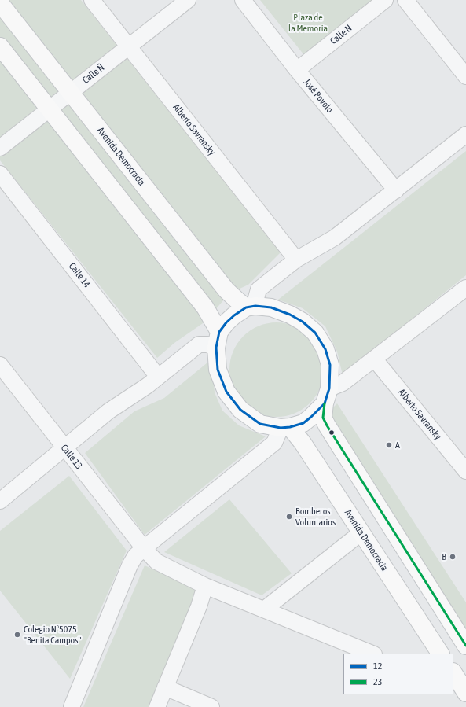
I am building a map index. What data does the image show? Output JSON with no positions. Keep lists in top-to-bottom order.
{
  "streets": {
    "main road": ["Avenida Democracia"],
    "street": [
      "Calle N",
      "Calle Ñ",
      "José Povolo",
      "Alberto Savransky",
      "Calle 14",
      "Calle 13"
    ]
  },
  "crossings": [
    ["Calle N", "José Povolo"],
    ["Calle Ñ", "Alberto Savransky"],
    ["Calle Ñ", "Avenida Democracia"]
  ],
  "parks": ["Plaza de la Memoria"],
  "places": [
    "A",
    "Bomberos Voluntarios",
    "B",
    "Colegio Nº5075 \"Benita Campos\""
  ],
  "lines": ["transit line 12", "transit line 23"],
  "legend": ["12", "23"]
}
